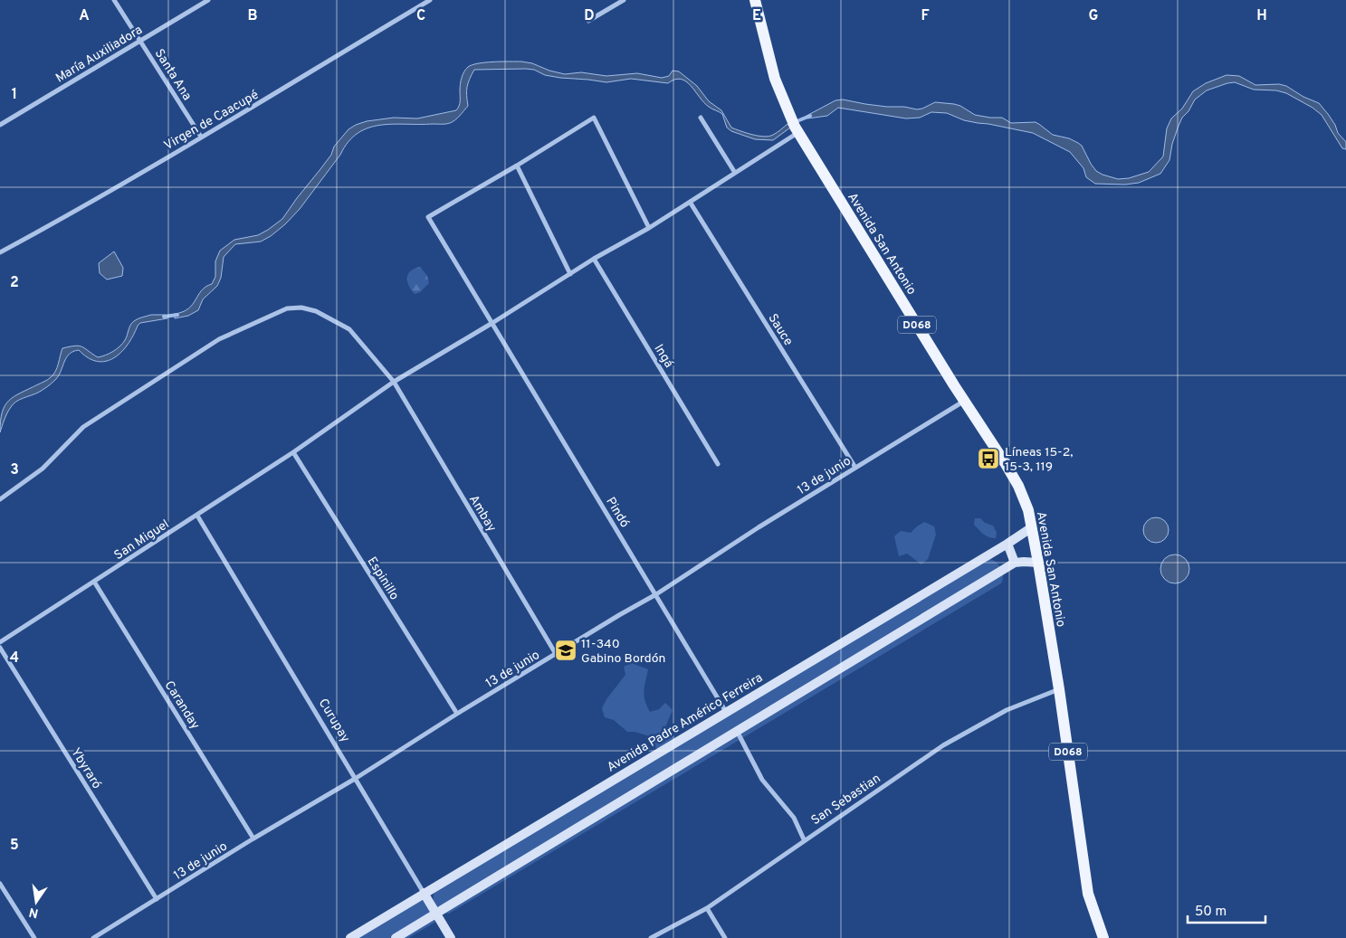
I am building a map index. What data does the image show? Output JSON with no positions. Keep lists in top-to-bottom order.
{
  "streets": {
    "main road": ["Avenida San Antonio", "D068"],
    "street": [
      "María Auxiliadora",
      "Santa Ana",
      "Virgen de Caacupé",
      "Sauce",
      "Ingá",
      "13 de junio",
      "Pindó",
      "Ambay",
      "San Miguel",
      "Espinillo",
      "Caranday",
      "Curupay",
      "Avenida Padre Américo Ferreira",
      "Ybyraró",
      "San Sebastian"
    ]
  },
  "crossings": [
    ["María Auxiliadora", "Santa Ana"],
    ["Santa Ana", "Virgen de Caacupé"],
    ["Avenida San Antonio", "13 de junio"],
    ["Avenida San Antonio", "San Miguel"],
    ["Avenida San Antonio", "Avenida Padre Américo Ferreira"],
    ["Avenida San Antonio", "San Sebastian"],
    ["Sauce", "13 de junio"],
    ["Sauce", "San Miguel"],
    ["Ingá", "San Miguel"],
    ["13 de junio", "Pindó"],
    ["13 de junio", "Ambay"],
    ["13 de junio", "Espinillo"],
    ["13 de junio", "Caranday"],
    ["13 de junio", "Curupay"],
    ["13 de junio", "Ybyraró"],
    ["Pindó", "San Miguel"],
    ["Pindó", "Avenida Padre Américo Ferreira"],
    ["Ambay", "San Miguel"],
    ["San Miguel", "Espinillo"],
    ["San Miguel", "Caranday"],
    ["San Miguel", "Curupay"],
    ["Curupay", "Avenida Padre Américo Ferreira"]
  ],
  "places": {
    "bus stop": ["Líneas 15-2, 15-3, 119"],
    "school or university": ["11-340 Gabino Bordón"]
  },
  "scale_bar": "50 m",
  "north": "bottom",
  "grid": {
    "columns": [
      "A",
      "B",
      "C",
      "D",
      "E",
      "F",
      "G",
      "H"
    ],
    "rows": [
      "1",
      "2",
      "3",
      "4",
      "5"
    ]
  }
}
